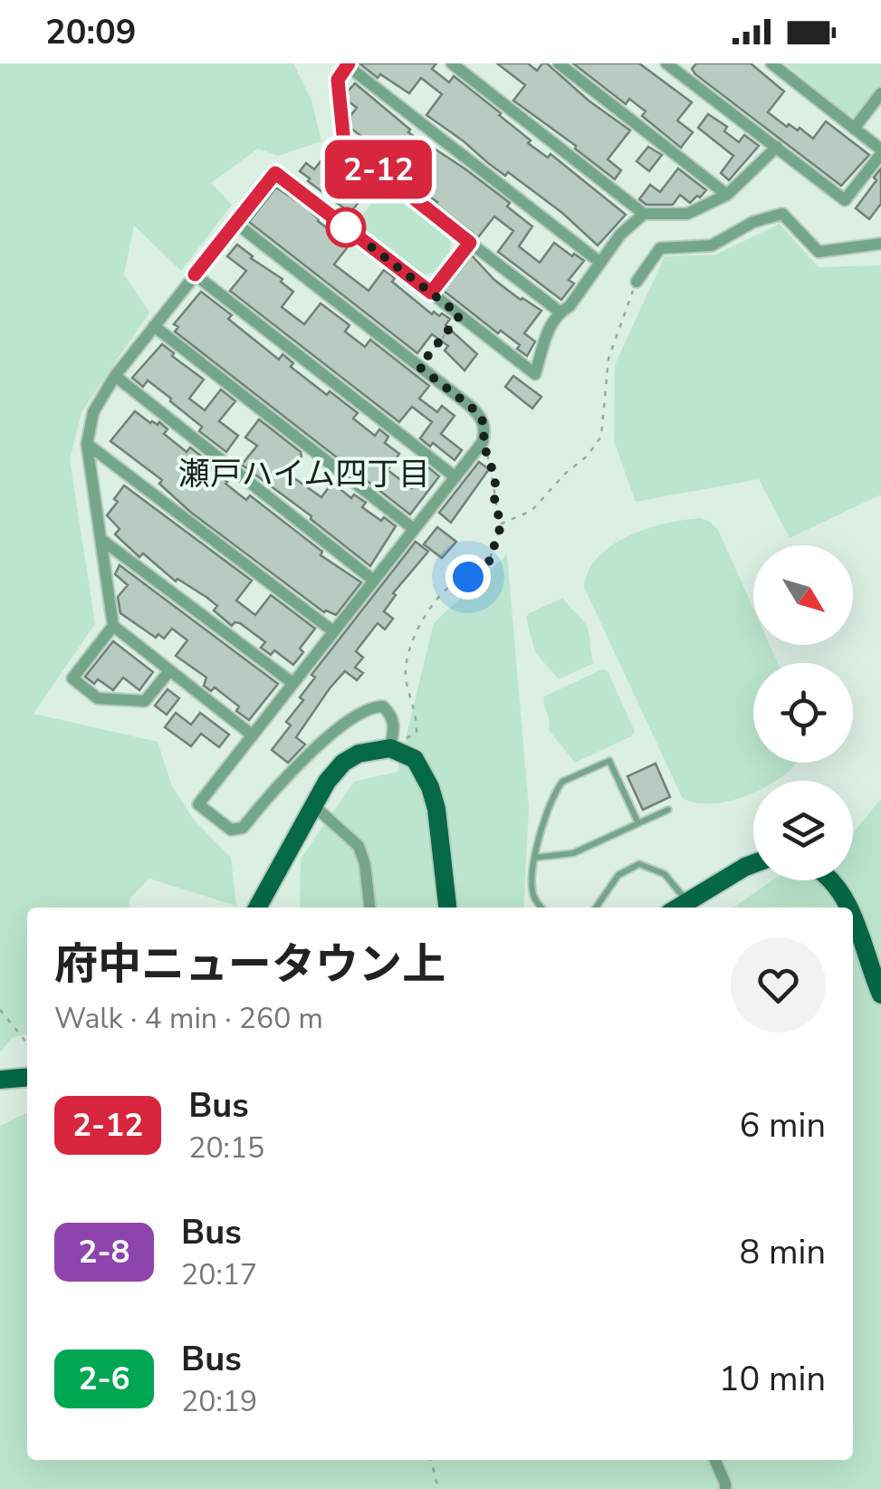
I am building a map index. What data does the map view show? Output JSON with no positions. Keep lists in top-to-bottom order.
{
  "districts": ["瀬戸ハイム四丁目"],
  "lines": ["bus line 2-12"],
  "north": "bottom right",
  "page": {
    "status": "20:09",
    "on_map": "2-12",
    "heading": ["府中ニュータウン上", "Walk · 4 min · 260 m"],
    "list": [
      {
        "mark": "2-12",
        "name": "Bus",
        "note": "20:15",
        "value": "6 min"
      },
      {
        "mark": "2-8",
        "name": "Bus",
        "note": "20:17",
        "value": "8 min"
      },
      {
        "mark": "2-6",
        "name": "Bus",
        "note": "20:19",
        "value": "10 min"
      }
    ]
  }
}
